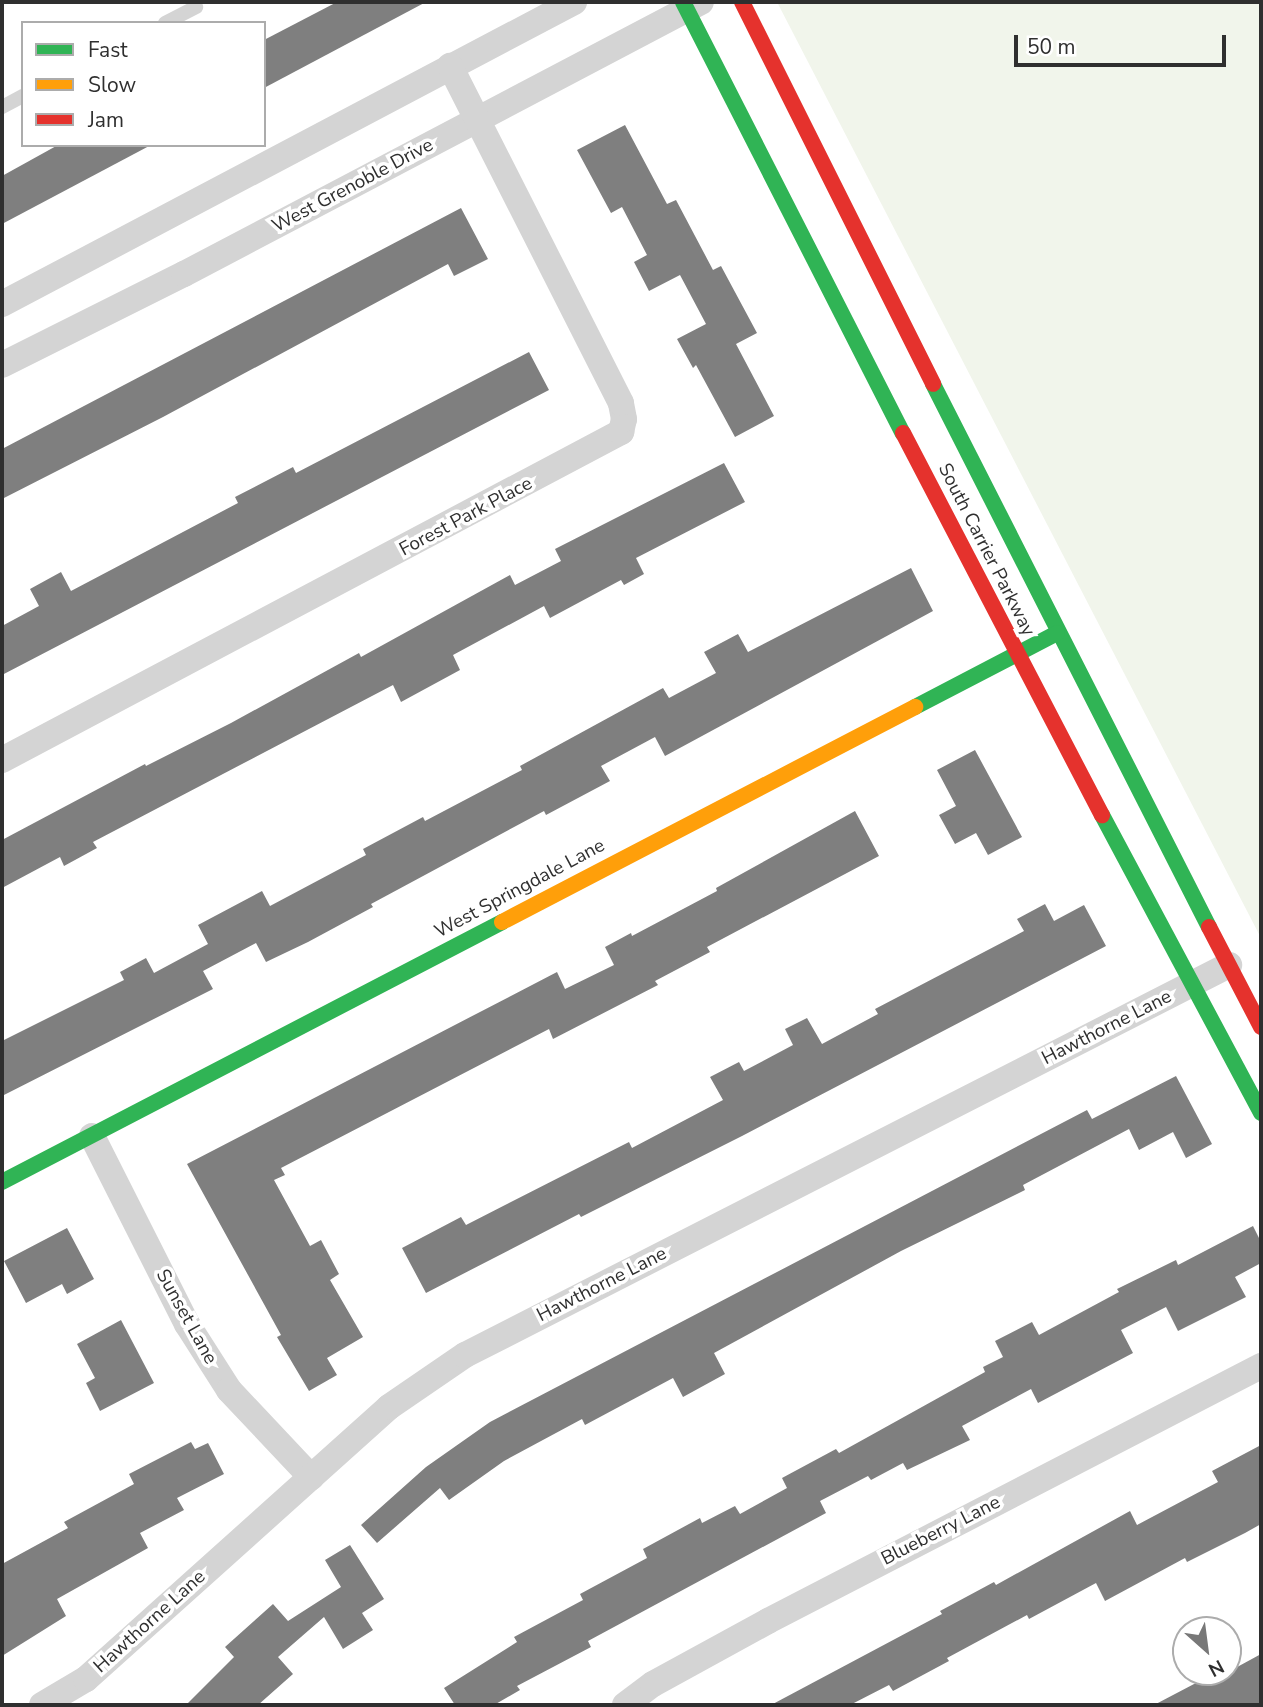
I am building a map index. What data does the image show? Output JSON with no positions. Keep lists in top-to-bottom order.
{
  "streets": {
    "main road": ["South Carrier Parkway", "West Springdale Lane"],
    "street": [
      "West Grenoble Drive",
      "Forest Park Place",
      "Hawthorne Lane",
      "Sunset Lane",
      "Blueberry Lane"
    ]
  },
  "crossings": [
    ["West Grenoble Drive", "Forest Park Place"],
    ["West Grenoble Drive", "South Carrier Parkway"],
    ["South Carrier Parkway", "West Springdale Lane"],
    ["South Carrier Parkway", "Hawthorne Lane"],
    ["West Springdale Lane", "Sunset Lane"],
    ["Hawthorne Lane", "Sunset Lane"]
  ],
  "legend": ["Fast", "Slow", "Jam"],
  "scale_bar": "50 m",
  "north": "bottom right"
}
